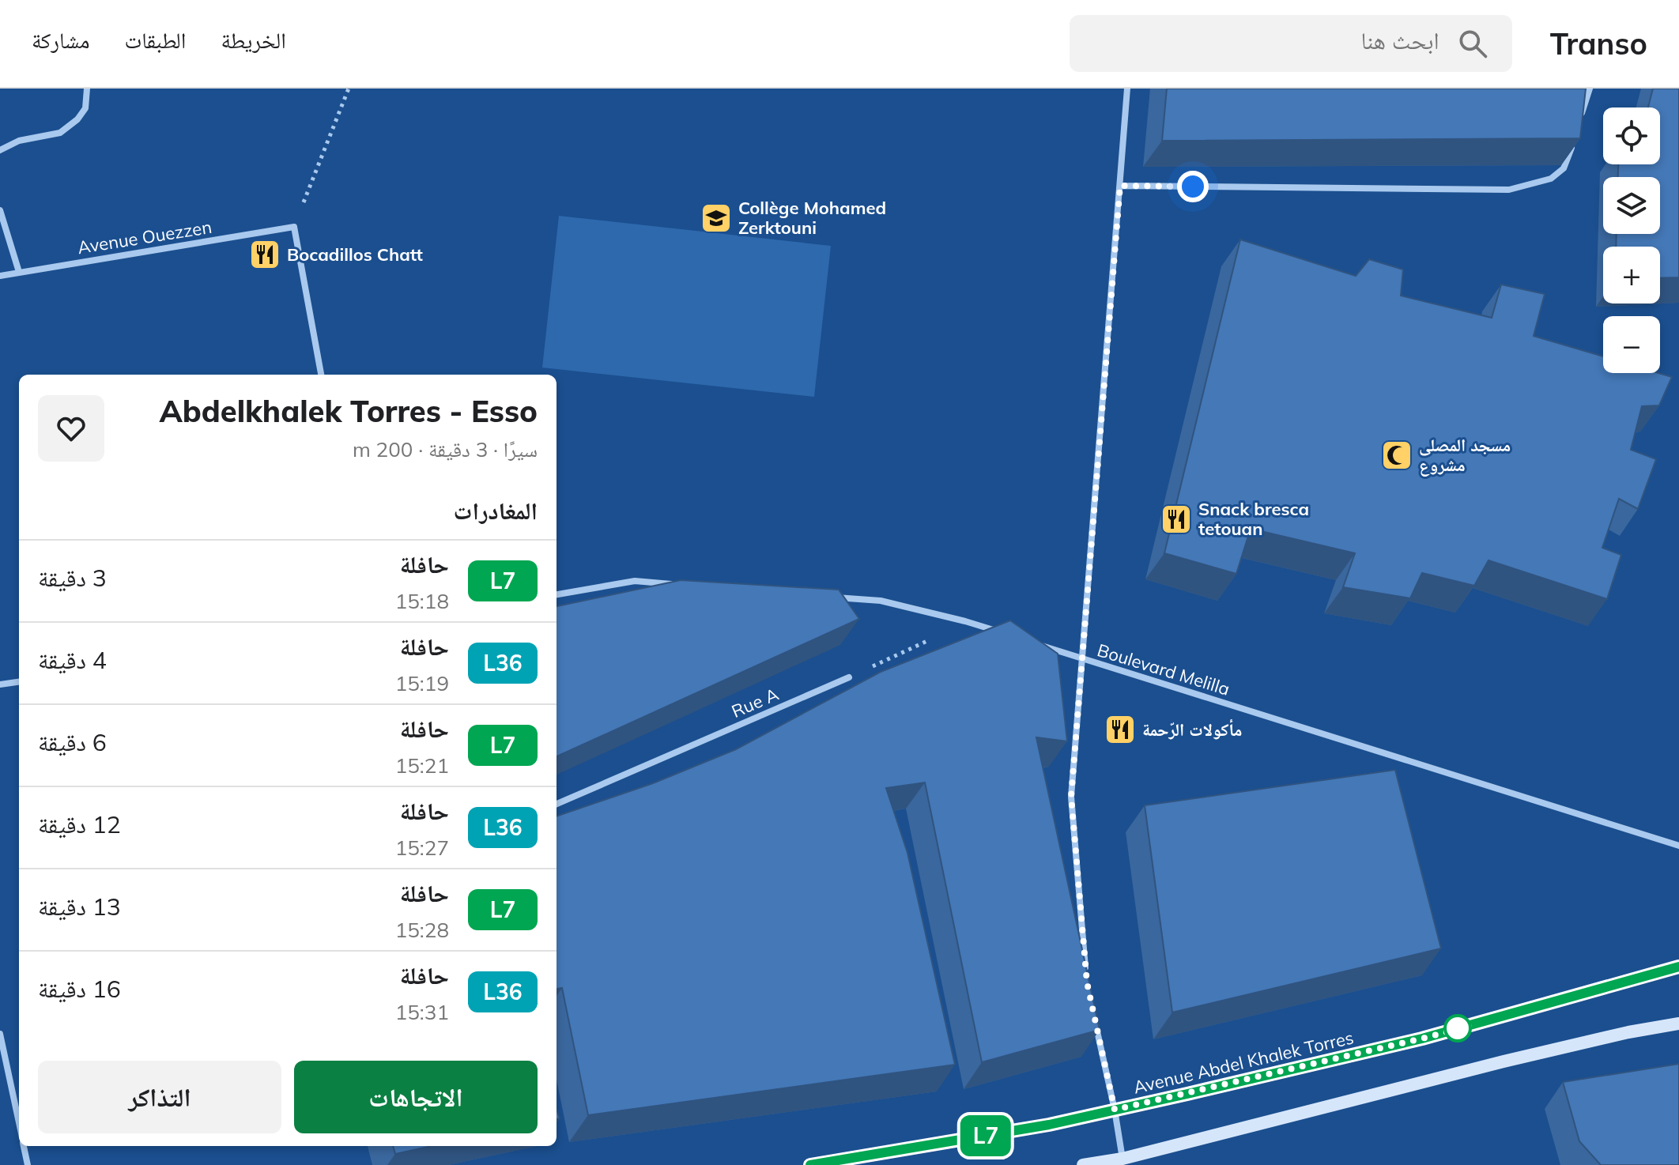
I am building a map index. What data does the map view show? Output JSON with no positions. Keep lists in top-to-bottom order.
{
  "streets": {
    "main road": ["Avenue Abdel Khalek Torres"],
    "street": ["Avenue Ouezzen", "Boulevard Melilla", "Rue A"]
  },
  "places": {
    "school or university": ["Collège Mohamed Zerktouni"],
    "restaurant": ["Bocadillos Chatt", "Snack bresca tetouan", "مأكولات الرّحمة"],
    "mosque": ["مسجد المصلى مشروع"]
  },
  "lines": ["bus line L7"],
  "page": {
    "header": "Transo",
    "search": "ابحث هنا",
    "nav": ["الخريطة", "الطبقات", "مشاركة"],
    "on_map": "L7",
    "map_buttons": ["+", "−"],
    "heading": [
      ["Abdelkhalek Torres - Esso", "سيرًا · 3 دقيقة · 200 m"],
      "المغادرات"
    ],
    "list": [
      {
        "mark": "L7",
        "name": "حافلة",
        "note": "15:18",
        "value": "3 دقيقة"
      },
      {
        "mark": "L36",
        "name": "حافلة",
        "note": "15:19",
        "value": "4 دقيقة"
      },
      {
        "mark": "L7",
        "name": "حافلة",
        "note": "15:21",
        "value": "6 دقيقة"
      },
      {
        "mark": "L36",
        "name": "حافلة",
        "note": "15:27",
        "value": "12 دقيقة"
      },
      {
        "mark": "L7",
        "name": "حافلة",
        "note": "15:28",
        "value": "13 دقيقة"
      },
      {
        "mark": "L36",
        "name": "حافلة",
        "note": "15:31",
        "value": "16 دقيقة"
      }
    ],
    "buttons": ["الاتجاهات", "التذاكر"]
  }
}
